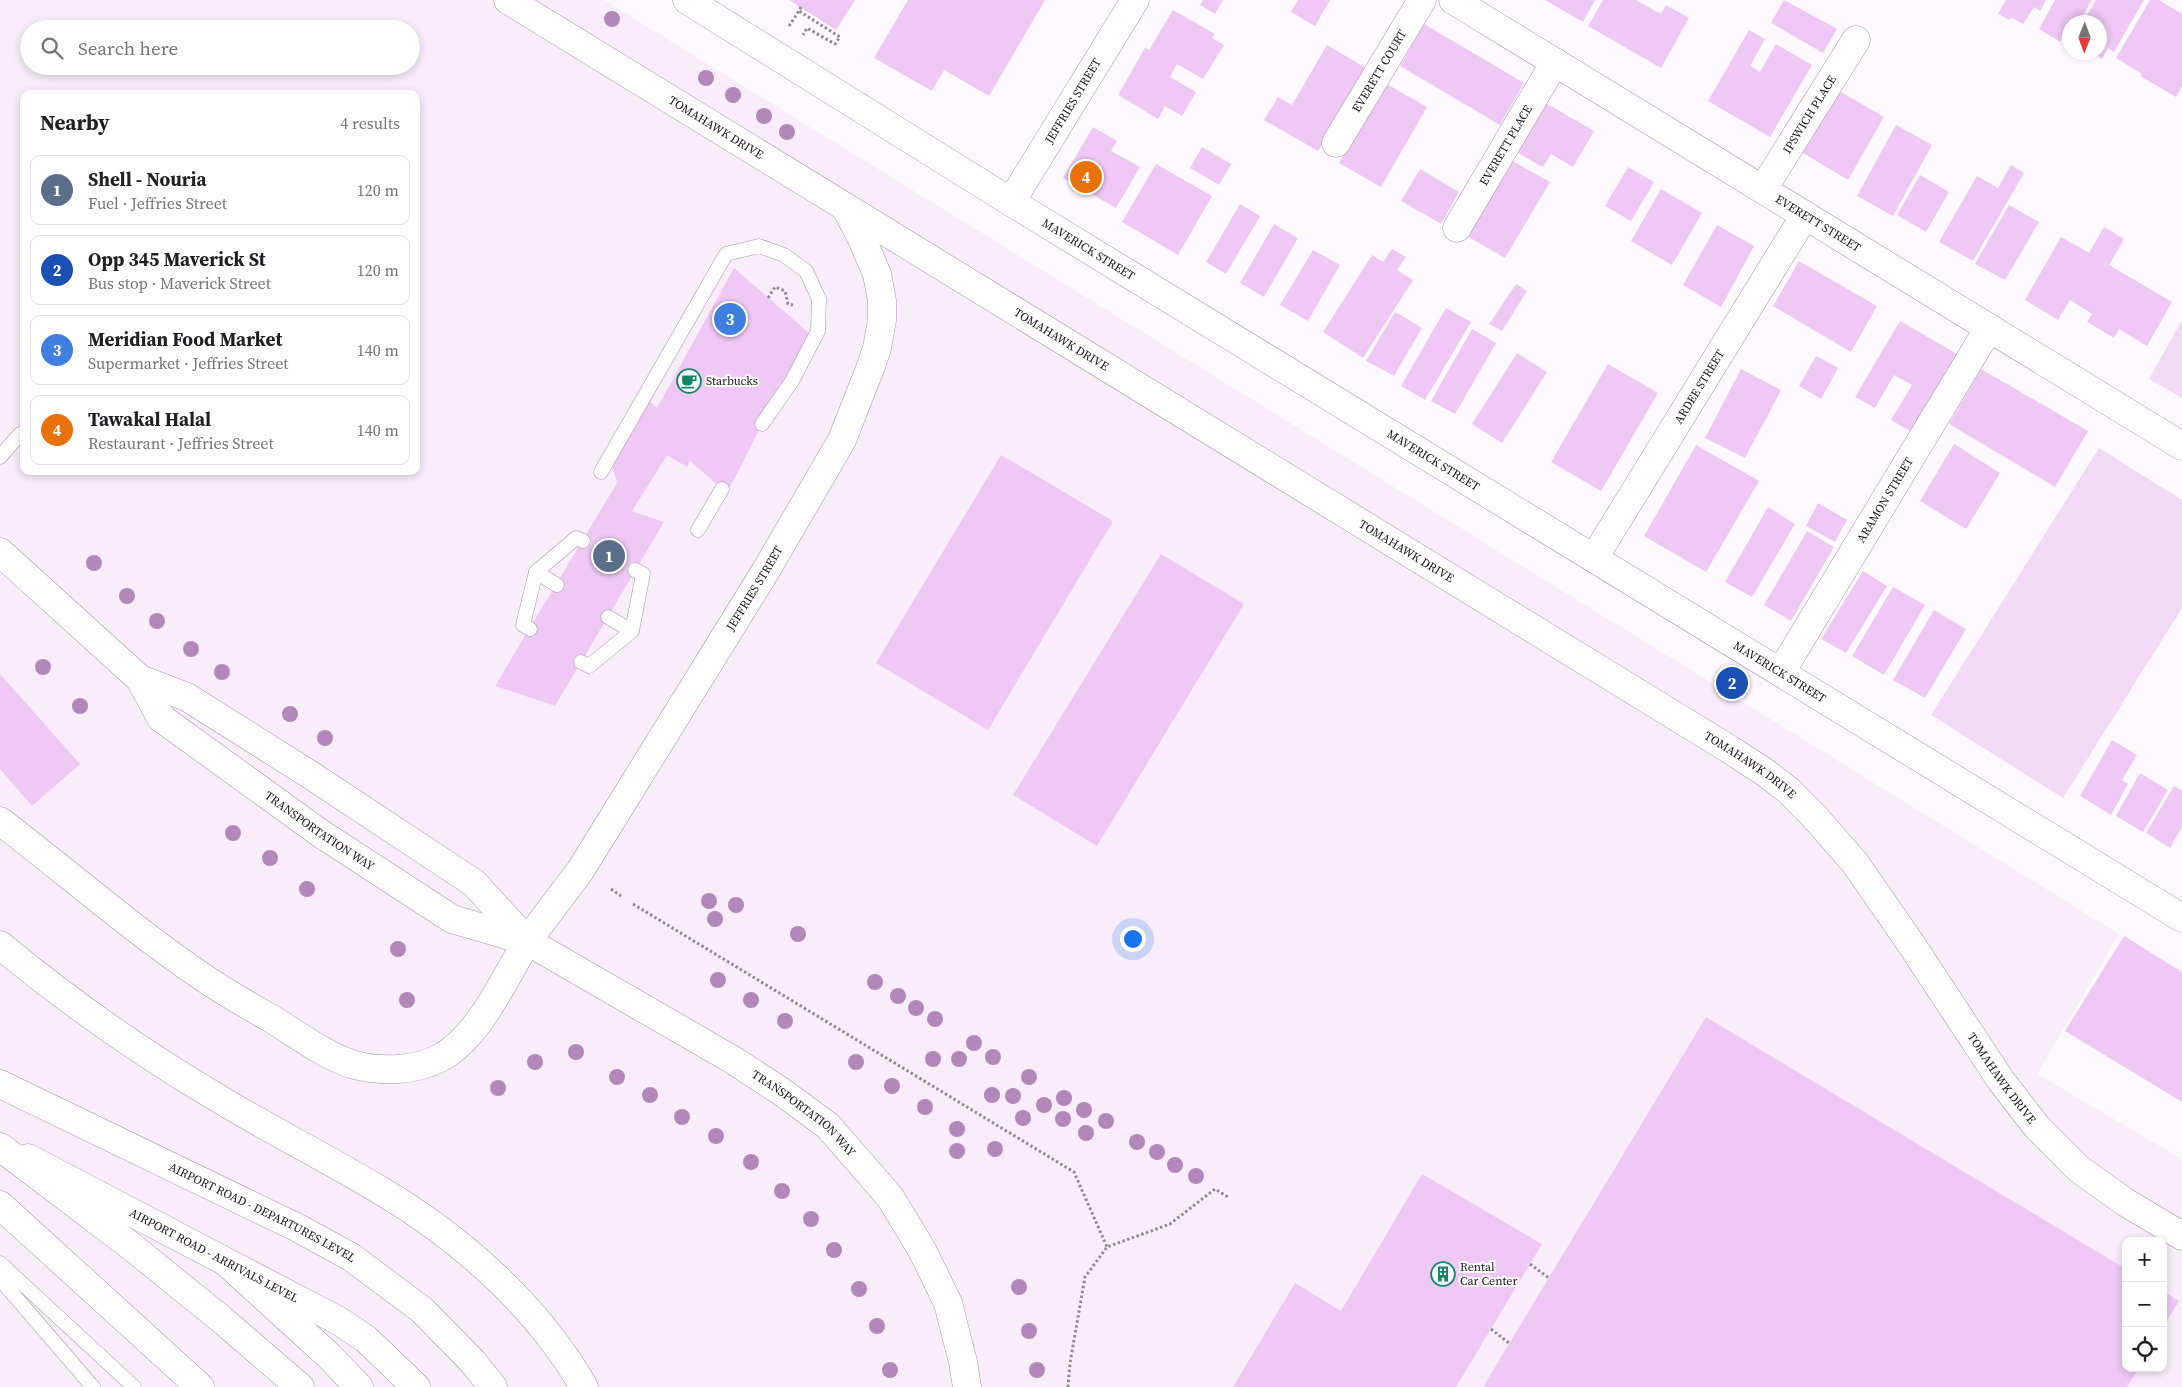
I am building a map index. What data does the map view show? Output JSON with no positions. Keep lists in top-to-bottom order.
{
  "streets": {
    "main road": [
      "EVERETT COURT",
      "JEFFRIES STREET",
      "IPSWICH PLACE",
      "TOMAHAWK DRIVE",
      "EVERETT PLACE",
      "EVERETT STREET",
      "MAVERICK STREET",
      "ARDEE STREET",
      "ARAMON STREET",
      "TRANSPORTATION WAY",
      "AIRPORT ROAD - DEPARTURES LEVEL",
      "AIRPORT ROAD - ARRIVALS LEVEL"
    ]
  },
  "crossings": [
    ["JEFFRIES STREET", "TOMAHAWK DRIVE"],
    ["JEFFRIES STREET", "MAVERICK STREET"],
    ["JEFFRIES STREET", "TRANSPORTATION WAY"],
    ["IPSWICH PLACE", "EVERETT STREET"],
    ["EVERETT PLACE", "EVERETT STREET"],
    ["EVERETT STREET", "ARDEE STREET"],
    ["EVERETT STREET", "ARAMON STREET"],
    ["MAVERICK STREET", "ARDEE STREET"],
    ["MAVERICK STREET", "ARAMON STREET"]
  ],
  "places": {
    "cafe": ["Starbucks"],
    "building": ["Rental Car Center"]
  },
  "north": "bottom",
  "page": {
    "search": "Search here",
    "heading": ["Nearby", "4 results"],
    "list": [
      {
        "mark": "1",
        "name": "Shell - Nouria",
        "note": "Fuel · Jeffries Street",
        "value": "120 m"
      },
      {
        "mark": "2",
        "name": "Opp 345 Maverick St",
        "note": "Bus stop · Maverick Street",
        "value": "120 m"
      },
      {
        "mark": "3",
        "name": "Meridian Food Market",
        "note": "Supermarket · Jeffries Street",
        "value": "140 m"
      },
      {
        "mark": "4",
        "name": "Tawakal Halal",
        "note": "Restaurant · Jeffries Street",
        "value": "140 m"
      }
    ],
    "pins": [
      "4",
      "3",
      "1",
      "2"
    ],
    "map_buttons": ["+", "−"]
  }
}
